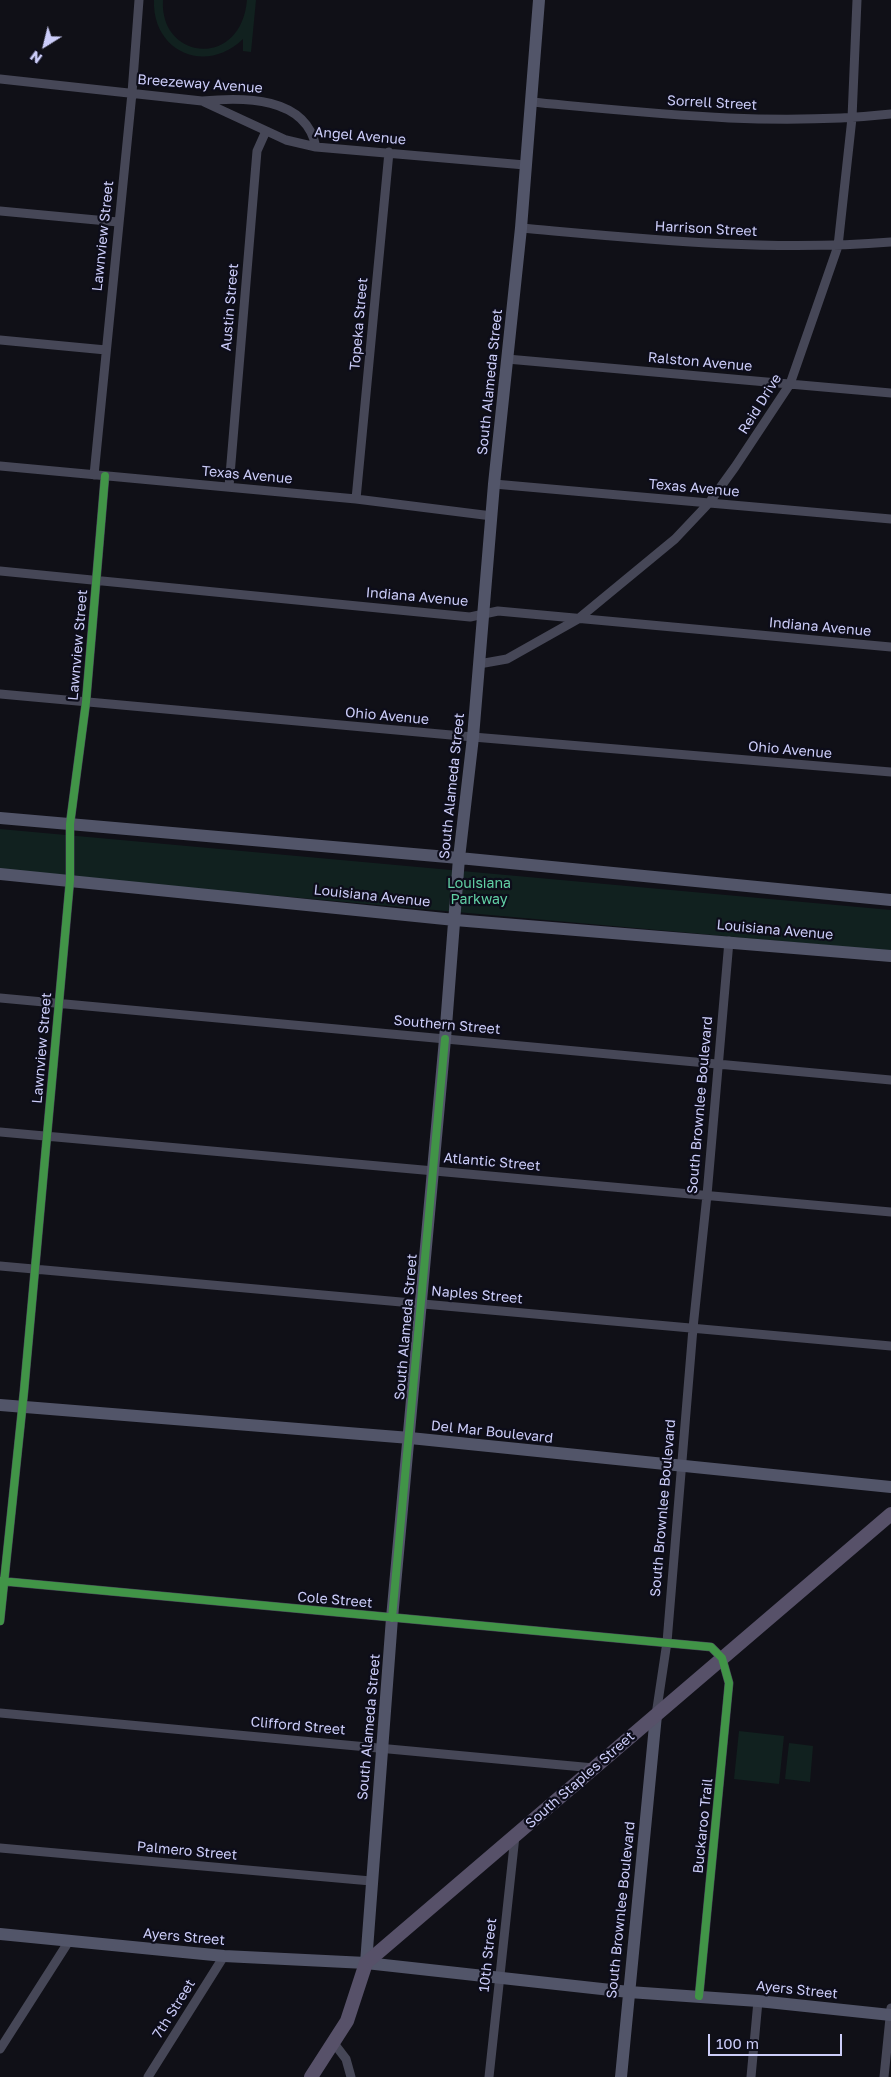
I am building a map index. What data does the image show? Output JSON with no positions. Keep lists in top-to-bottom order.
{
  "streets": {
    "main road": [
      "South Alameda Street",
      "Louisiana Avenue",
      "South Brownlee Boulevard",
      "Del Mar Boulevard",
      "South Staples Street",
      "Ayers Street"
    ],
    "street": [
      "Breezeway Avenue",
      "Sorrell Street",
      "Angel Avenue",
      "Harrison Street",
      "Lawnview Street",
      "Austin Street",
      "Topeka Street",
      "Ralston Avenue",
      "Reid Drive",
      "Texas Avenue",
      "Indiana Avenue",
      "Ohio Avenue",
      "Southern Street",
      "Atlantic Street",
      "Naples Street",
      "Cole Street",
      "Clifford Street",
      "Buckaroo Trail",
      "Palmero Street",
      "10th Street",
      "7th Street"
    ]
  },
  "crossings": [
    ["Breezeway Avenue", "Angel Avenue"],
    ["Breezeway Avenue", "Lawnview Street"],
    ["Sorrell Street", "South Alameda Street"],
    ["Sorrell Street", "Reid Drive"],
    ["Angel Avenue", "Austin Street"],
    ["Angel Avenue", "Topeka Street"],
    ["Angel Avenue", "South Alameda Street"],
    ["Harrison Street", "South Alameda Street"],
    ["Harrison Street", "Reid Drive"],
    ["Lawnview Street", "Texas Avenue"],
    ["Lawnview Street", "Indiana Avenue"],
    ["Lawnview Street", "Ohio Avenue"],
    ["Lawnview Street", "Louisiana Avenue"],
    ["Lawnview Street", "Southern Street"],
    ["Lawnview Street", "Atlantic Street"],
    ["Lawnview Street", "Naples Street"],
    ["Lawnview Street", "Del Mar Boulevard"],
    ["Lawnview Street", "Cole Street"],
    ["Austin Street", "Texas Avenue"],
    ["Topeka Street", "Texas Avenue"],
    ["Ralston Avenue", "South Alameda Street"],
    ["Ralston Avenue", "Reid Drive"],
    ["South Alameda Street", "Reid Drive"],
    ["South Alameda Street", "Texas Avenue"],
    ["South Alameda Street", "Indiana Avenue"],
    ["South Alameda Street", "Ohio Avenue"],
    ["South Alameda Street", "Louisiana Avenue"],
    ["South Alameda Street", "Southern Street"],
    ["South Alameda Street", "Atlantic Street"],
    ["South Alameda Street", "Naples Street"],
    ["South Alameda Street", "Del Mar Boulevard"],
    ["South Alameda Street", "Cole Street"],
    ["South Alameda Street", "Clifford Street"],
    ["South Alameda Street", "South Staples Street"],
    ["South Alameda Street", "Palmero Street"],
    ["South Alameda Street", "Ayers Street"],
    ["Reid Drive", "Texas Avenue"],
    ["Reid Drive", "Indiana Avenue"],
    ["Louisiana Avenue", "South Brownlee Boulevard"],
    ["Southern Street", "South Brownlee Boulevard"],
    ["South Brownlee Boulevard", "Atlantic Street"],
    ["South Brownlee Boulevard", "Naples Street"],
    ["South Brownlee Boulevard", "Del Mar Boulevard"],
    ["South Brownlee Boulevard", "Cole Street"],
    ["South Brownlee Boulevard", "South Staples Street"],
    ["South Brownlee Boulevard", "Ayers Street"],
    ["Cole Street", "South Staples Street"],
    ["Cole Street", "Buckaroo Trail"],
    ["Clifford Street", "South Staples Street"],
    ["South Staples Street", "Buckaroo Trail"],
    ["South Staples Street", "Ayers Street"],
    ["South Staples Street", "10th Street"],
    ["Buckaroo Trail", "Ayers Street"],
    ["Ayers Street", "10th Street"],
    ["Ayers Street", "7th Street"]
  ],
  "parks": ["Louisiana Parkway"],
  "scale_bar": "100 m",
  "north": "bottom left"
}
